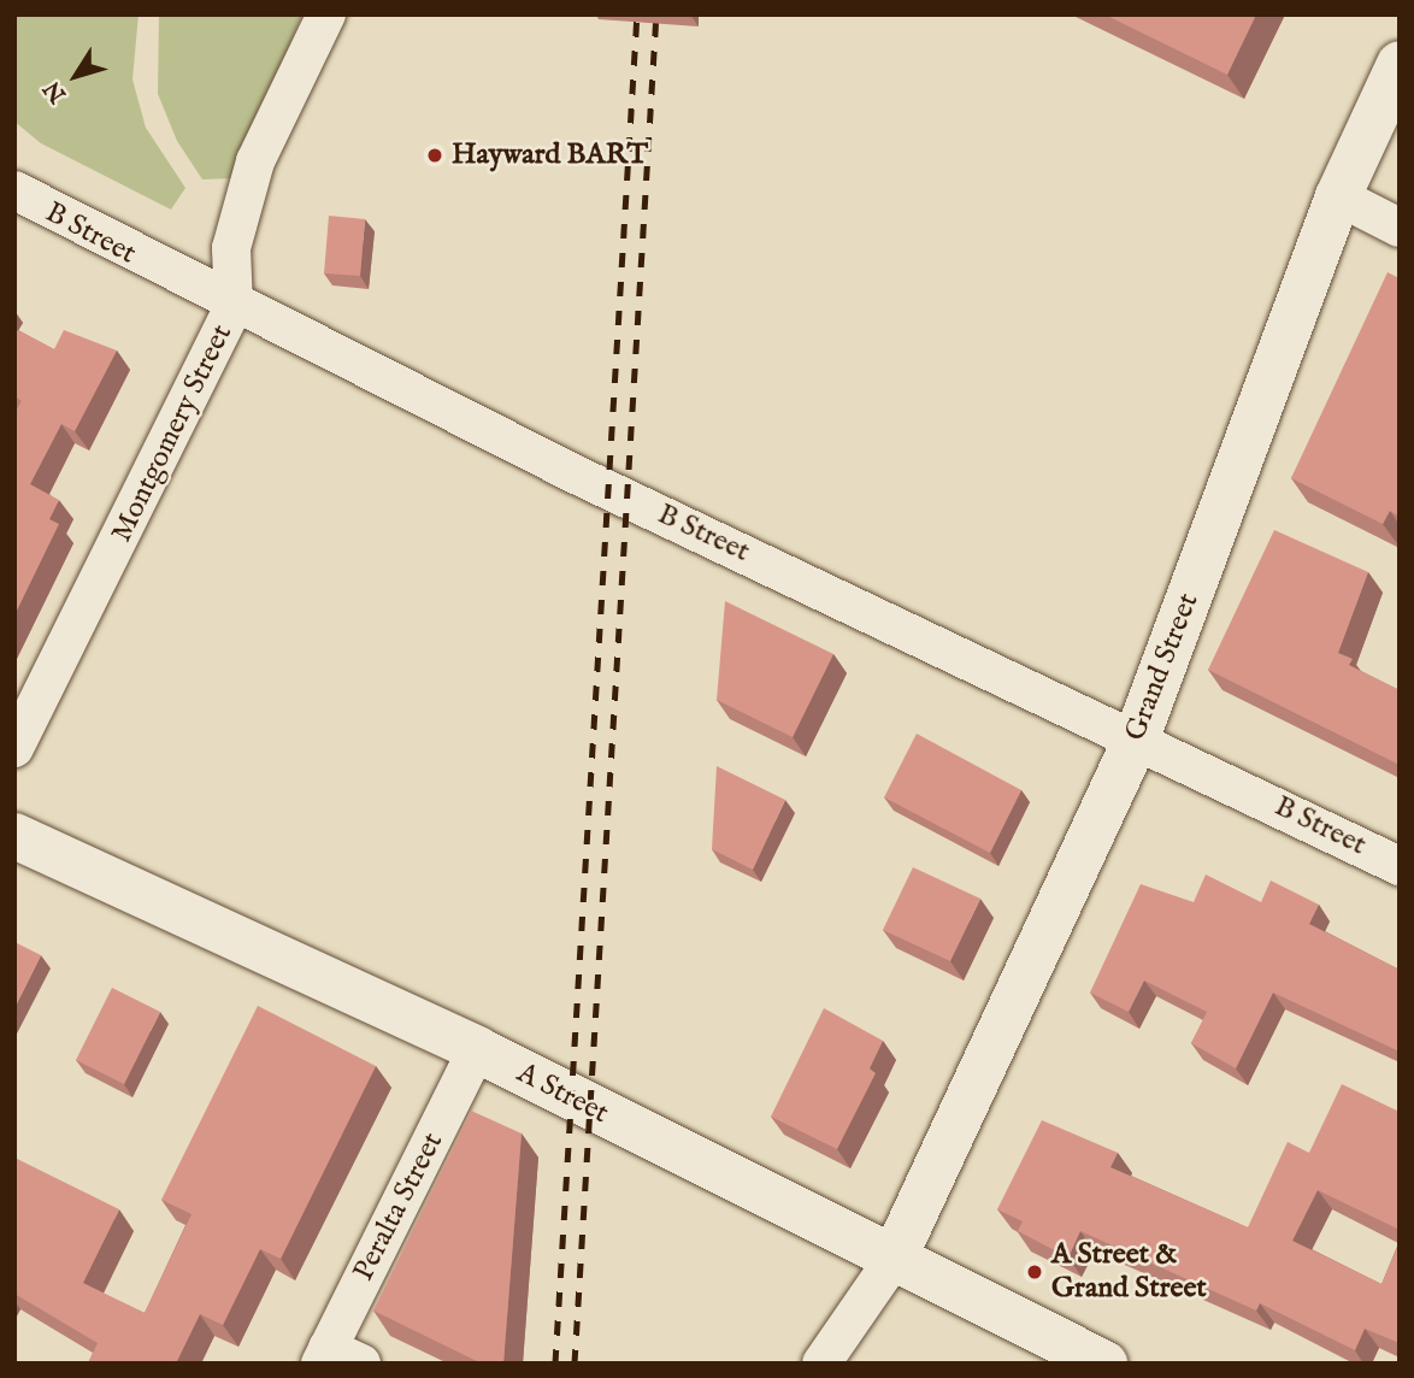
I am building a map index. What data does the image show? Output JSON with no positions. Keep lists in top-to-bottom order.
{
  "streets": {
    "street": [
      "B Street",
      "Montgomery Street",
      "Grand Street",
      "A Street",
      "Peralta Street"
    ]
  },
  "crossings": [
    ["B Street", "Montgomery Street"],
    ["B Street", "Grand Street"],
    ["Grand Street", "A Street"],
    ["A Street", "Peralta Street"]
  ],
  "places": ["Hayward BART", "A Street & Grand Street"],
  "north": "bottom left"
}
